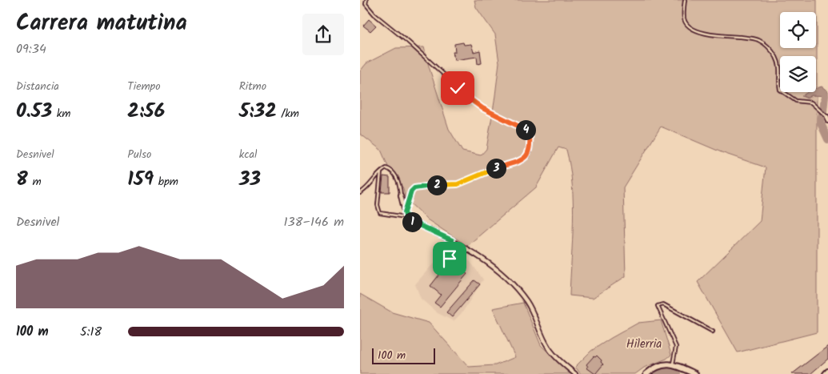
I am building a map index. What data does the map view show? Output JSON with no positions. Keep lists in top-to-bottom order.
{
  "parks": ["Hilerria"],
  "scale_bar": "100 m",
  "page": {
    "heading": ["Carrera matutina", "09:34"],
    "stats": [
      ["Distancia", "0.53 km"],
      ["Tiempo", "2:56"],
      ["Ritmo", "5:32 /km"],
      ["Desnivel", "8 m"],
      ["Pulso", "159 bpm"],
      ["kcal", "33"]
    ],
    "pins": [
      "4",
      "3",
      "2",
      "1"
    ],
    "chart": ["Desnivel", "138–146 m"],
    "list": [
      {
        "name": "100 m",
        "note": "5:18"
      }
    ],
    "scale": "100 m"
  }
}
